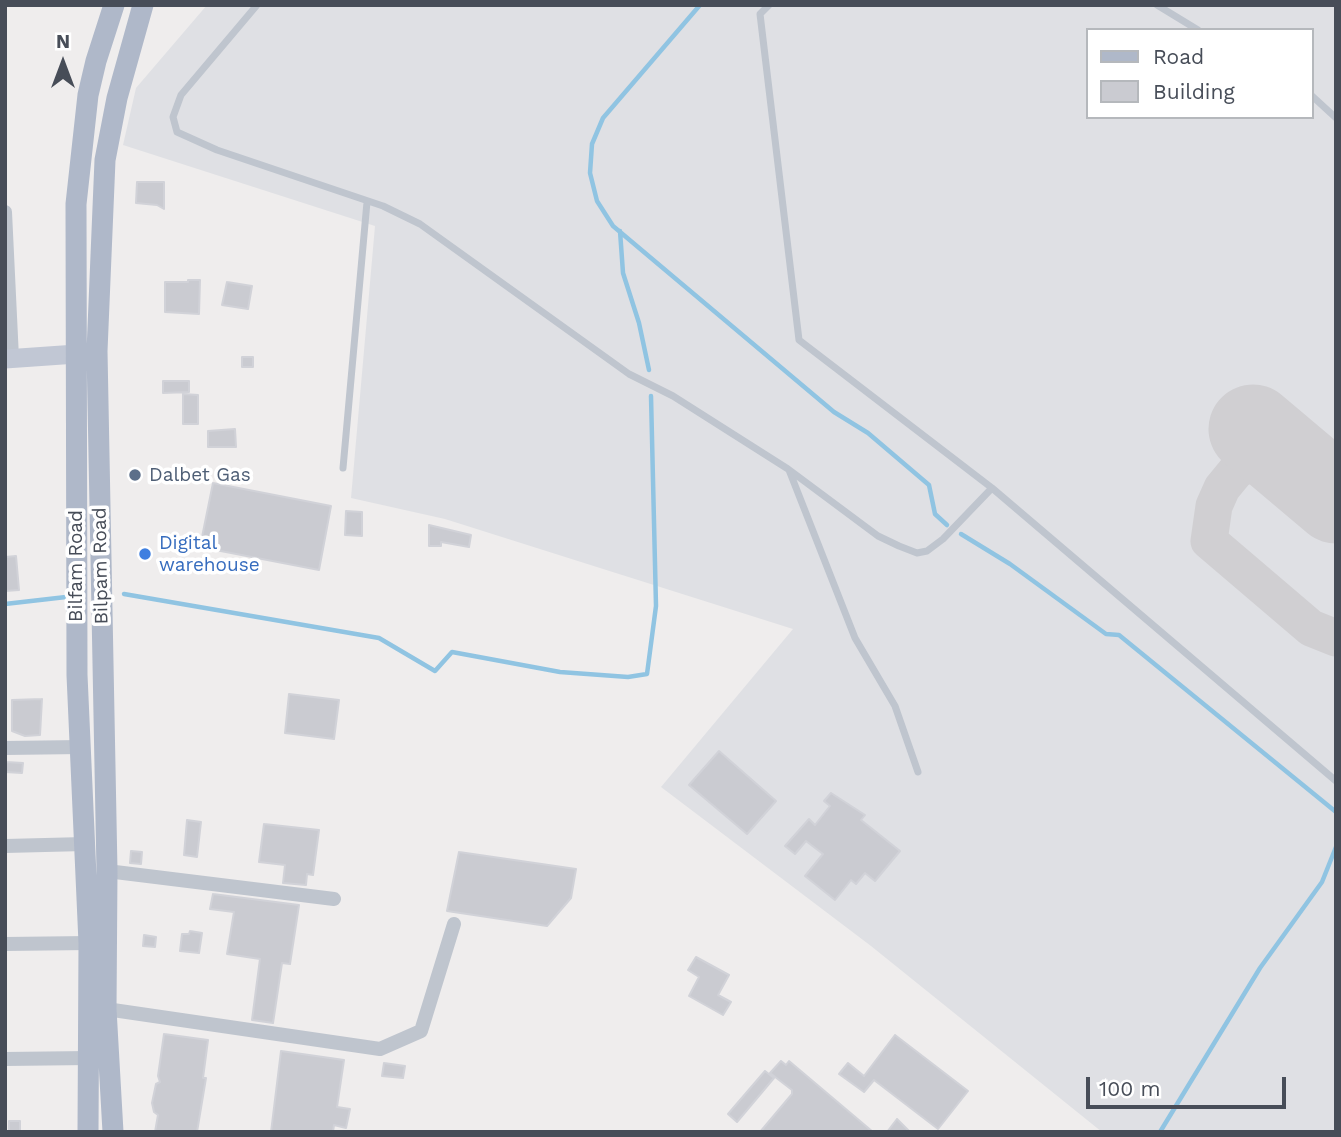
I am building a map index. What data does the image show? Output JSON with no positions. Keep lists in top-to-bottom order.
{
  "streets": {
    "main road": ["Bilfam Road", "Bilpam Road"]
  },
  "places": ["Dalbet Gas", "Digital warehouse"],
  "legend": ["Road", "Building"],
  "scale_bar": "100 m",
  "north": "top"
}
